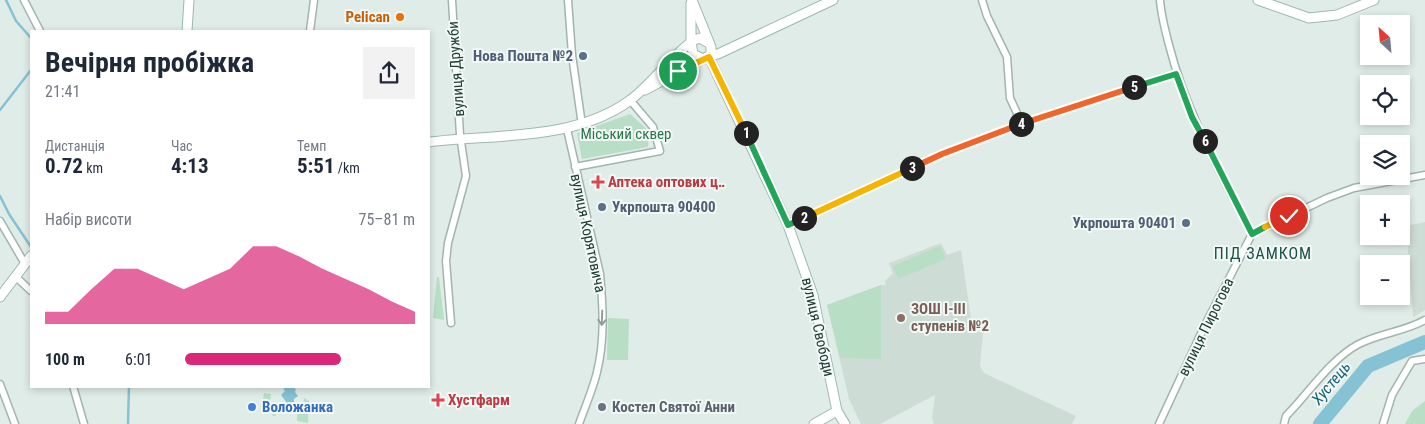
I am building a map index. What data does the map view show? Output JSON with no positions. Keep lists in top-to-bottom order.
{
  "streets": {
    "main road": ["вулиця Свободи"],
    "street": ["вулиця Дружби", "вулиця Корятовича", "вулиця Пирогова"]
  },
  "one_way": ["вулиця Корятовича"],
  "districts": ["ПІД ЗАМКОМ"],
  "water": ["Хустець"],
  "parks": ["Міський сквер"],
  "places": {
    "other": [
      "Pelican",
      "Нова Пошта №2",
      "Укрпошта 90400",
      "Укрпошта 90401",
      "ЗОШ І-ІІІ ступенів №2",
      "Воложанка",
      "Костел Святої Анни"
    ],
    "health": ["Аптека оптових ц‥", "Хустфарм"]
  },
  "north": "top left",
  "page": {
    "map_buttons": ["+", "−"],
    "heading": ["Вечірня пробіжка", "21:41"],
    "pins": [
      "5",
      "4",
      "1",
      "6",
      "3",
      "2"
    ],
    "stats": [
      ["Дистанція", "0.72 km"],
      ["Час", "4:13"],
      ["Темп", "5:51 /km"]
    ],
    "chart": ["Набір висоти", "75–81 m"],
    "list": [
      {
        "name": "100 m",
        "note": "6:01"
      }
    ]
  }
}
